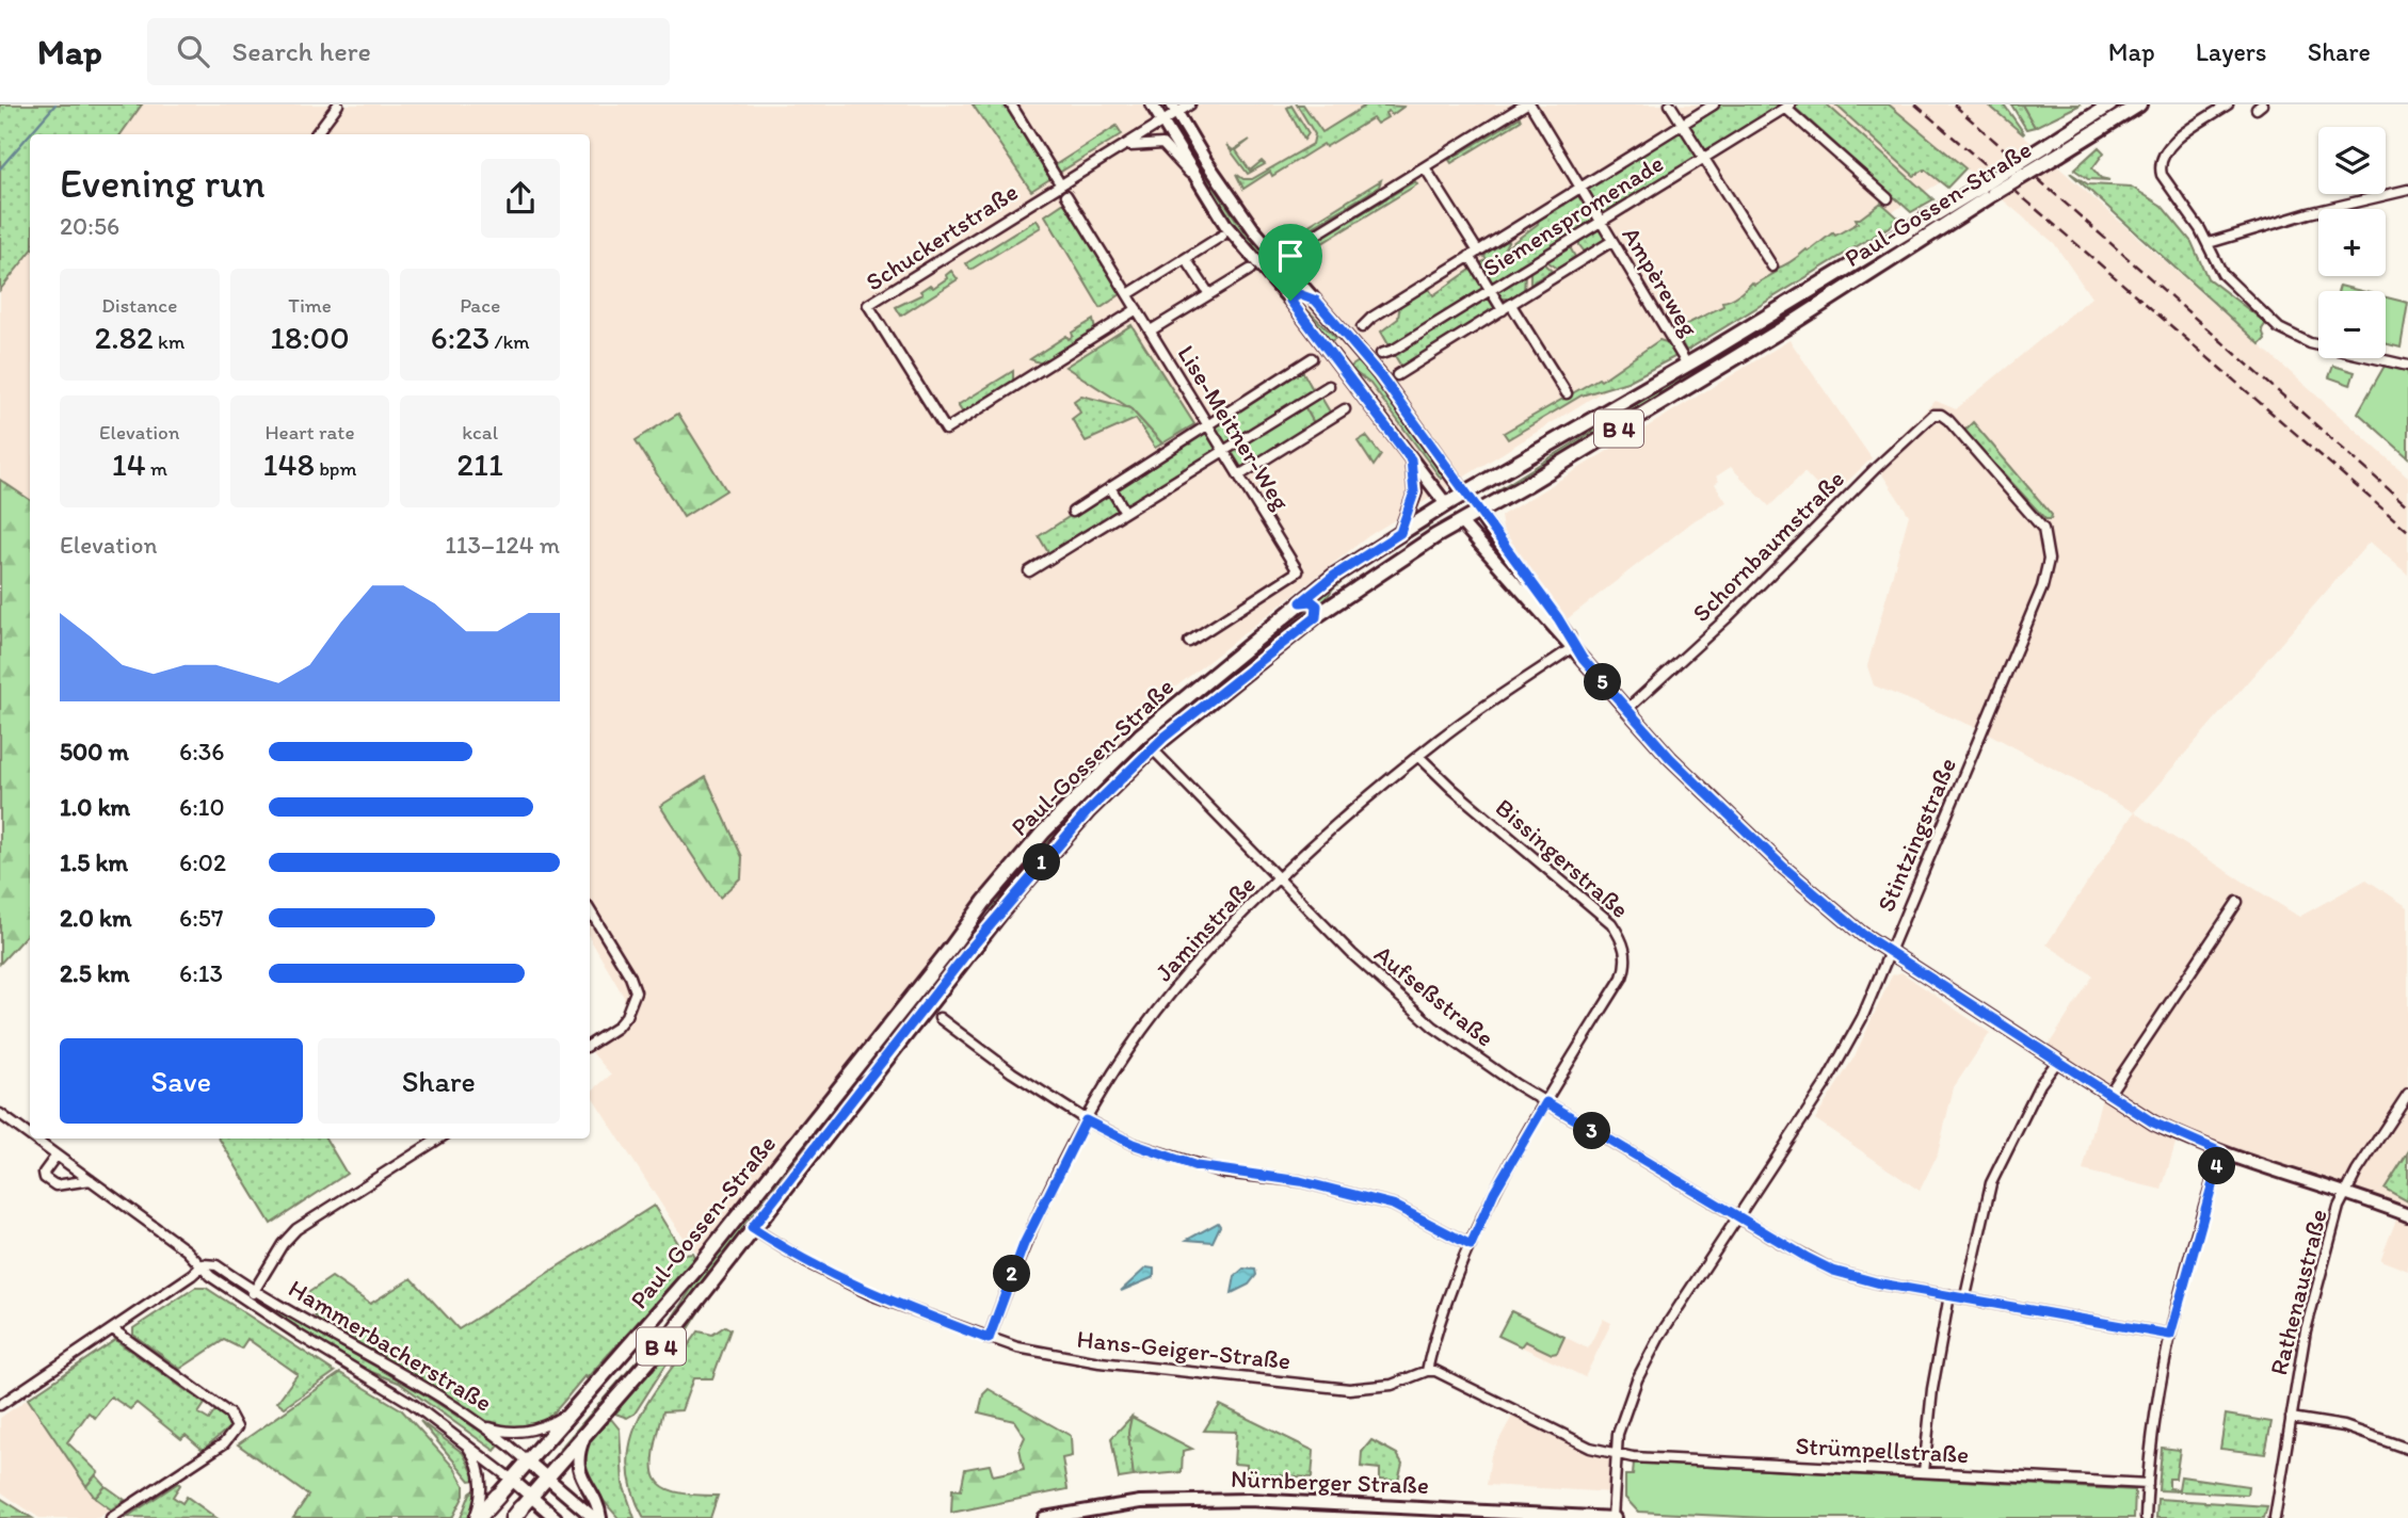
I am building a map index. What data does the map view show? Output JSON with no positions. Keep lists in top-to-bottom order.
{
  "streets": {
    "main road": ["Paul-Gossen-Straße", "B 4"],
    "street": [
      "Siemenspromenade",
      "Schuckertstraße",
      "Ampèreweg",
      "Lise-Meitner-Weg",
      "Schornbaumstraße",
      "Stintzingstraße",
      "Bissingerstraße",
      "Jaminstraße",
      "Aufseßstraße",
      "Rathenaustraße",
      "Hammerbacherstraße",
      "Hans-Geiger-Straße",
      "Strümpellstraße",
      "Nürnberger Straße"
    ]
  },
  "crossings": [
    ["Paul-Gossen-Straße", "Ampèreweg"],
    ["Paul-Gossen-Straße", "Aufseßstraße"],
    ["Paul-Gossen-Straße", "Hammerbacherstraße"],
    ["Paul-Gossen-Straße", "Hans-Geiger-Straße"],
    ["Siemenspromenade", "Ampèreweg"],
    ["Schuckertstraße", "Lise-Meitner-Weg"],
    ["Schornbaumstraße", "Stintzingstraße"],
    ["Stintzingstraße", "Aufseßstraße"],
    ["Stintzingstraße", "Strümpellstraße"],
    ["Stintzingstraße", "Nürnberger Straße"],
    ["Bissingerstraße", "Jaminstraße"],
    ["Bissingerstraße", "Aufseßstraße"],
    ["Bissingerstraße", "Hans-Geiger-Straße"],
    ["Jaminstraße", "Aufseßstraße"],
    ["Jaminstraße", "Hans-Geiger-Straße"]
  ],
  "page": {
    "header": "Map",
    "search": "Search here",
    "nav": ["Map", "Layers", "Share"],
    "map_buttons": ["+", "−"],
    "heading": ["Evening run", "20:56"],
    "stats": [
      ["Distance", "2.82 km"],
      ["Time", "18:00"],
      ["Pace", "6:23 /km"],
      ["Elevation", "14 m"],
      ["Heart rate", "148 bpm"],
      ["kcal", "211"]
    ],
    "chart": ["Elevation", "113–124 m"],
    "pins": [
      "5",
      "1",
      "3",
      "4",
      "2"
    ],
    "list": [
      {
        "name": "500 m",
        "note": "6:36"
      },
      {
        "name": "1.0 km",
        "note": "6:10"
      },
      {
        "name": "1.5 km",
        "note": "6:02"
      },
      {
        "name": "2.0 km",
        "note": "6:57"
      },
      {
        "name": "2.5 km",
        "note": "6:13"
      }
    ],
    "buttons": ["Save", "Share"]
  }
}
